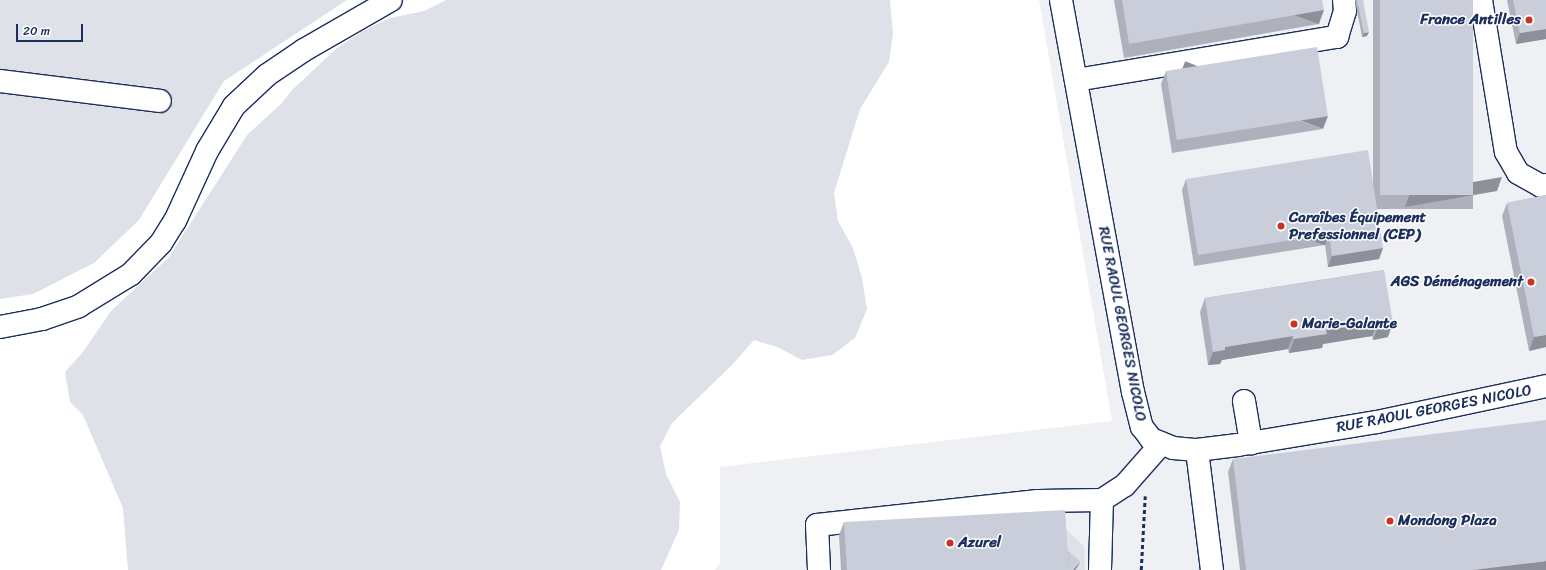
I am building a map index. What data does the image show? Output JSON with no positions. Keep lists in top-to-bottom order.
{
  "streets": {
    "street": ["RUE RAOUL GEORGES NICOLO"]
  },
  "places": [
    "France Antilles",
    "Caraîbes Équipement Prefessionnel (CEP)",
    "AGS Déménagement",
    "Marie-Galante",
    "Mondong Plaza",
    "Azurel"
  ],
  "scale_bar": "20 m"
}
